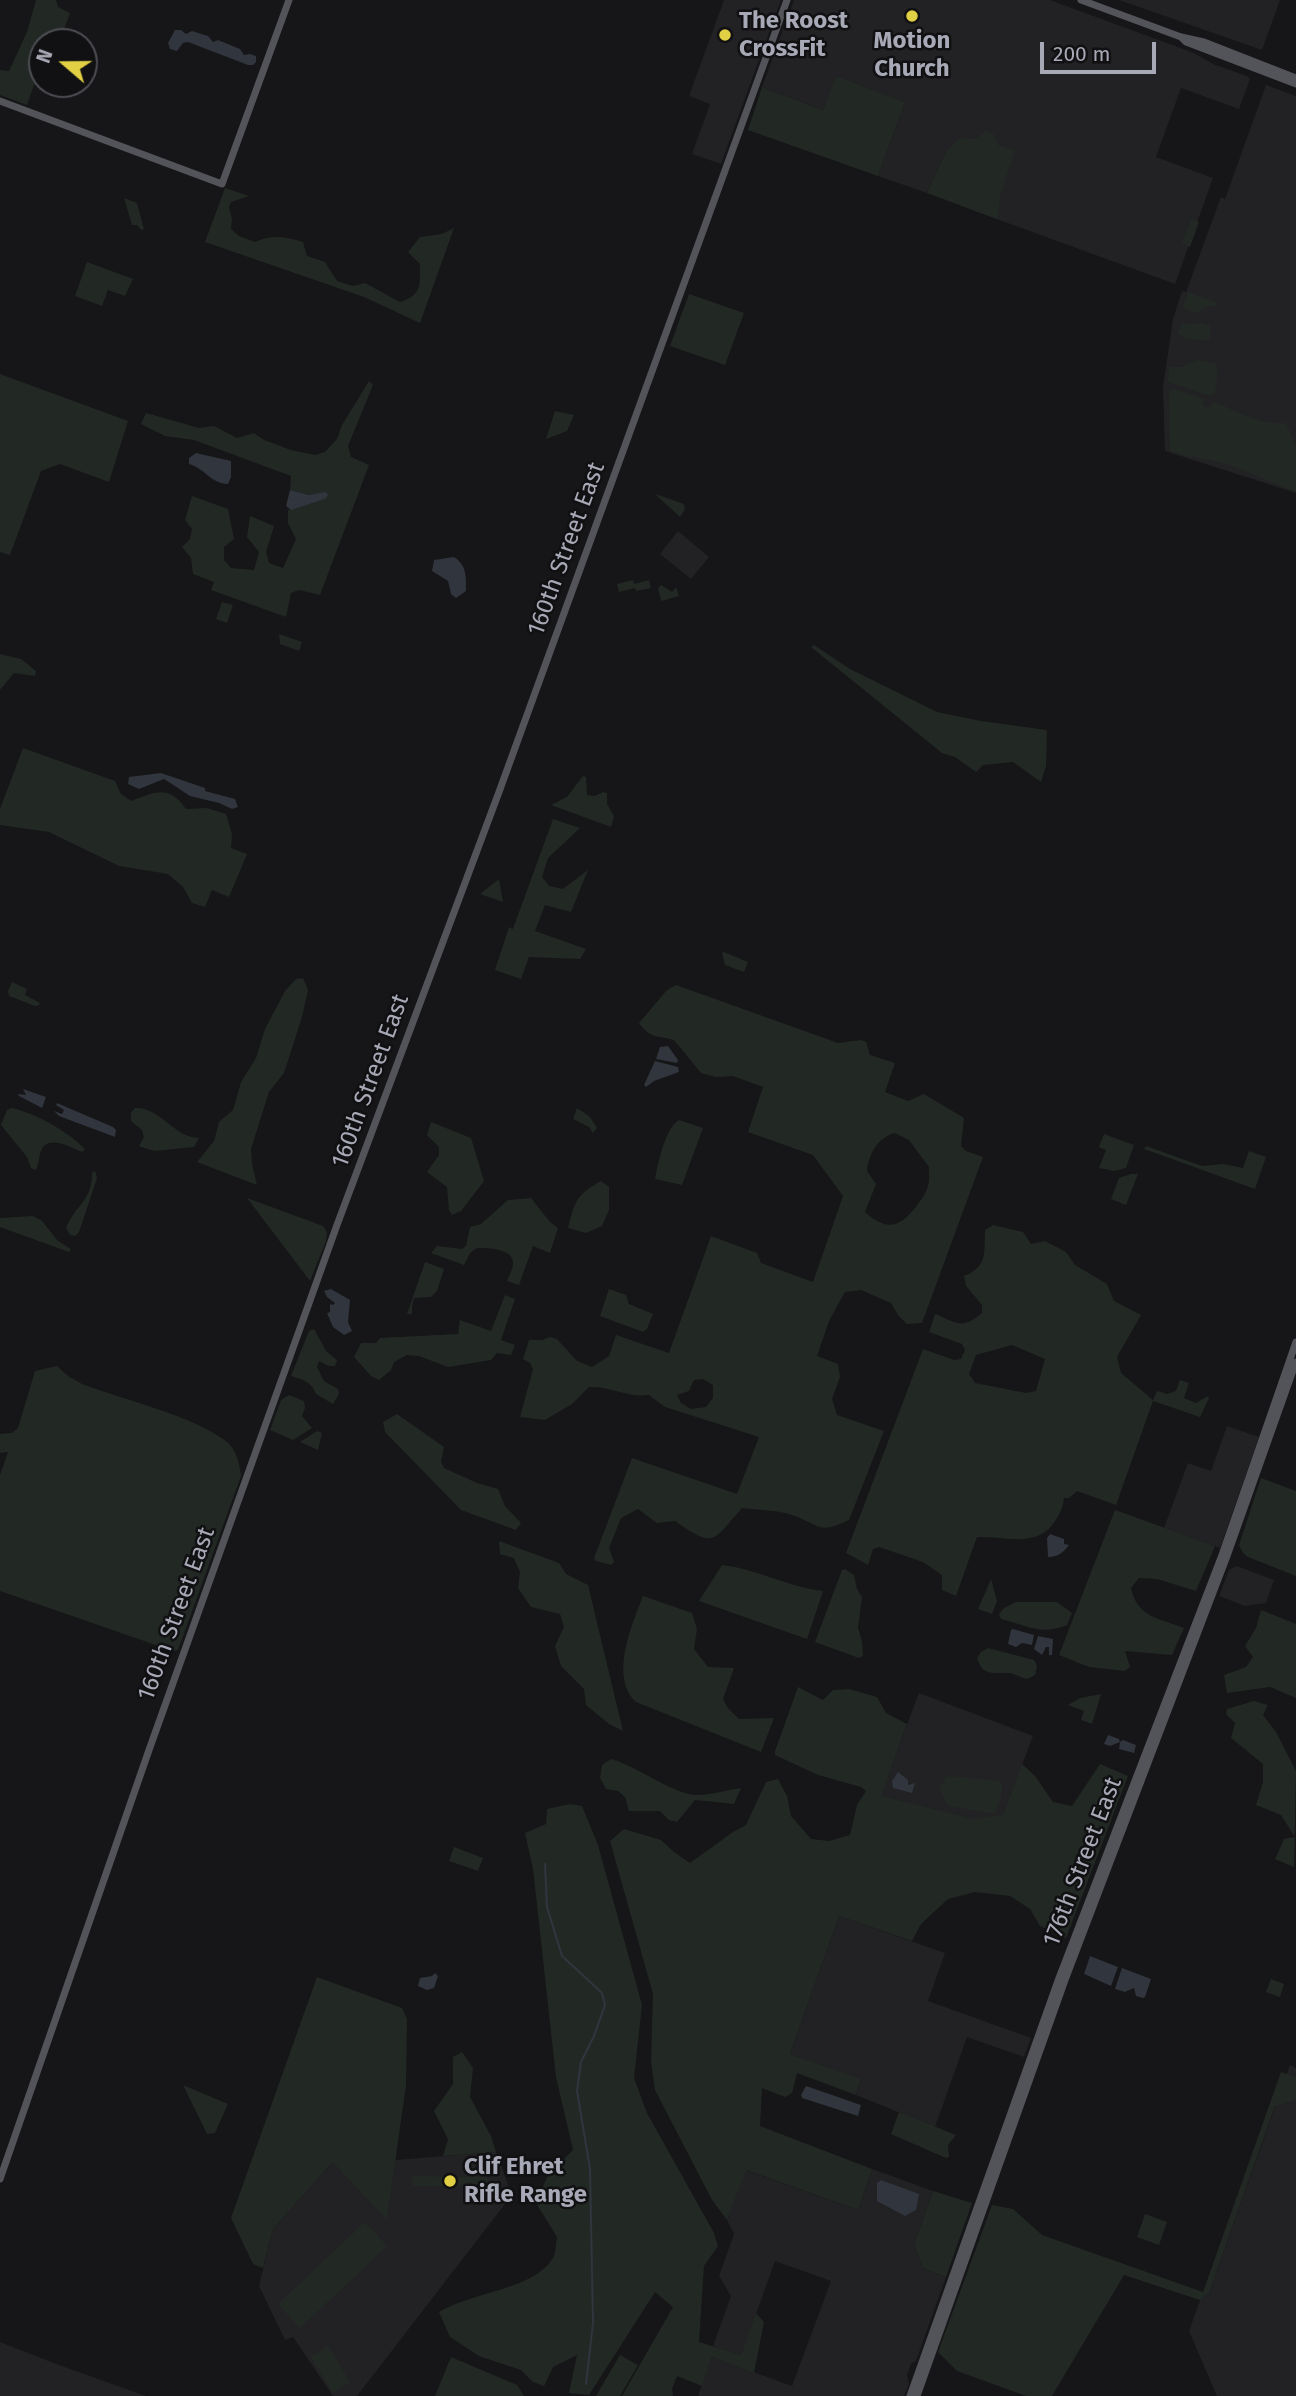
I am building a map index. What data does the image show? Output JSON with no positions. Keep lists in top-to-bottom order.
{
  "streets": {
    "main road": ["160th Street East", "176th Street East"]
  },
  "places": ["Motion Church", "The Roost CrossFit", "Clif Ehret Rifle Range"],
  "scale_bar": "200 m",
  "north": "left"
}
